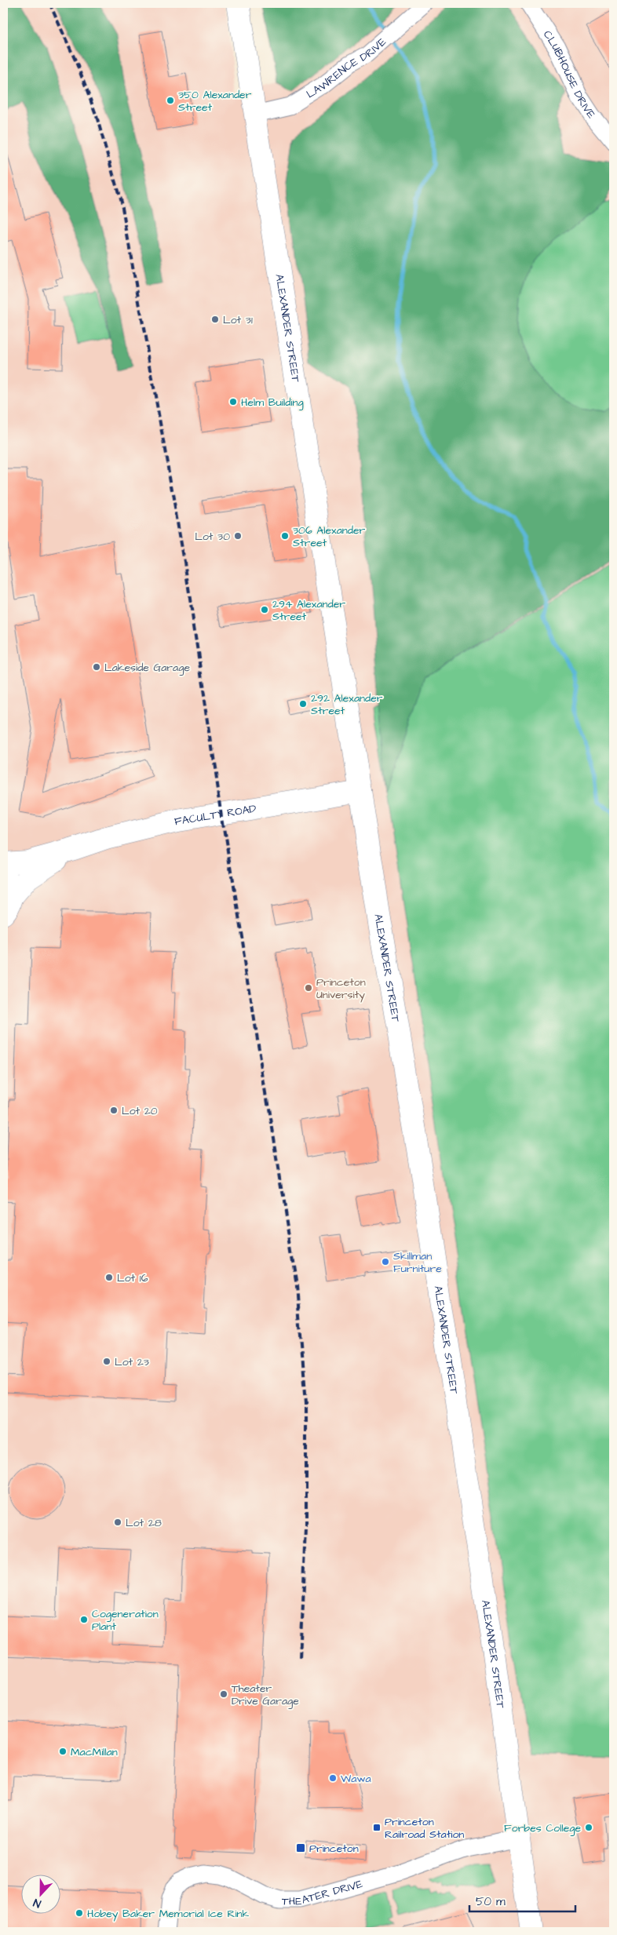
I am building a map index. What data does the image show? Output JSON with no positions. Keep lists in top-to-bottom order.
{
  "streets": {
    "main road": ["ALEXANDER STREET", "FACULTY ROAD"],
    "street": ["LAWRENCE DRIVE", "CLUBHOUSE DRIVE", "THEATER DRIVE"]
  },
  "crossings": [
    ["LAWRENCE DRIVE", "ALEXANDER STREET"],
    ["ALEXANDER STREET", "FACULTY ROAD"],
    ["ALEXANDER STREET", "THEATER DRIVE"]
  ],
  "places": {
    "other": [
      "350 Alexander Street",
      "Lot 31",
      "Helm Building",
      "Lot 30",
      "306 Alexander Street",
      "294 Alexander Street",
      "Lakeside Garage",
      "292 Alexander Street",
      "Princeton University",
      "Lot 20",
      "Skillman Furniture",
      "Lot 16",
      "Lot 23",
      "Lot 28",
      "Cogeneration Plant",
      "Theater Drive Garage",
      "MacMillan",
      "Wawa",
      "Forbes College",
      "Hobey Baker Memorial Ice Rink"
    ],
    "transit": ["Princeton Railroad Station", "Princeton"]
  },
  "scale_bar": "50 m",
  "north": "bottom"
}
